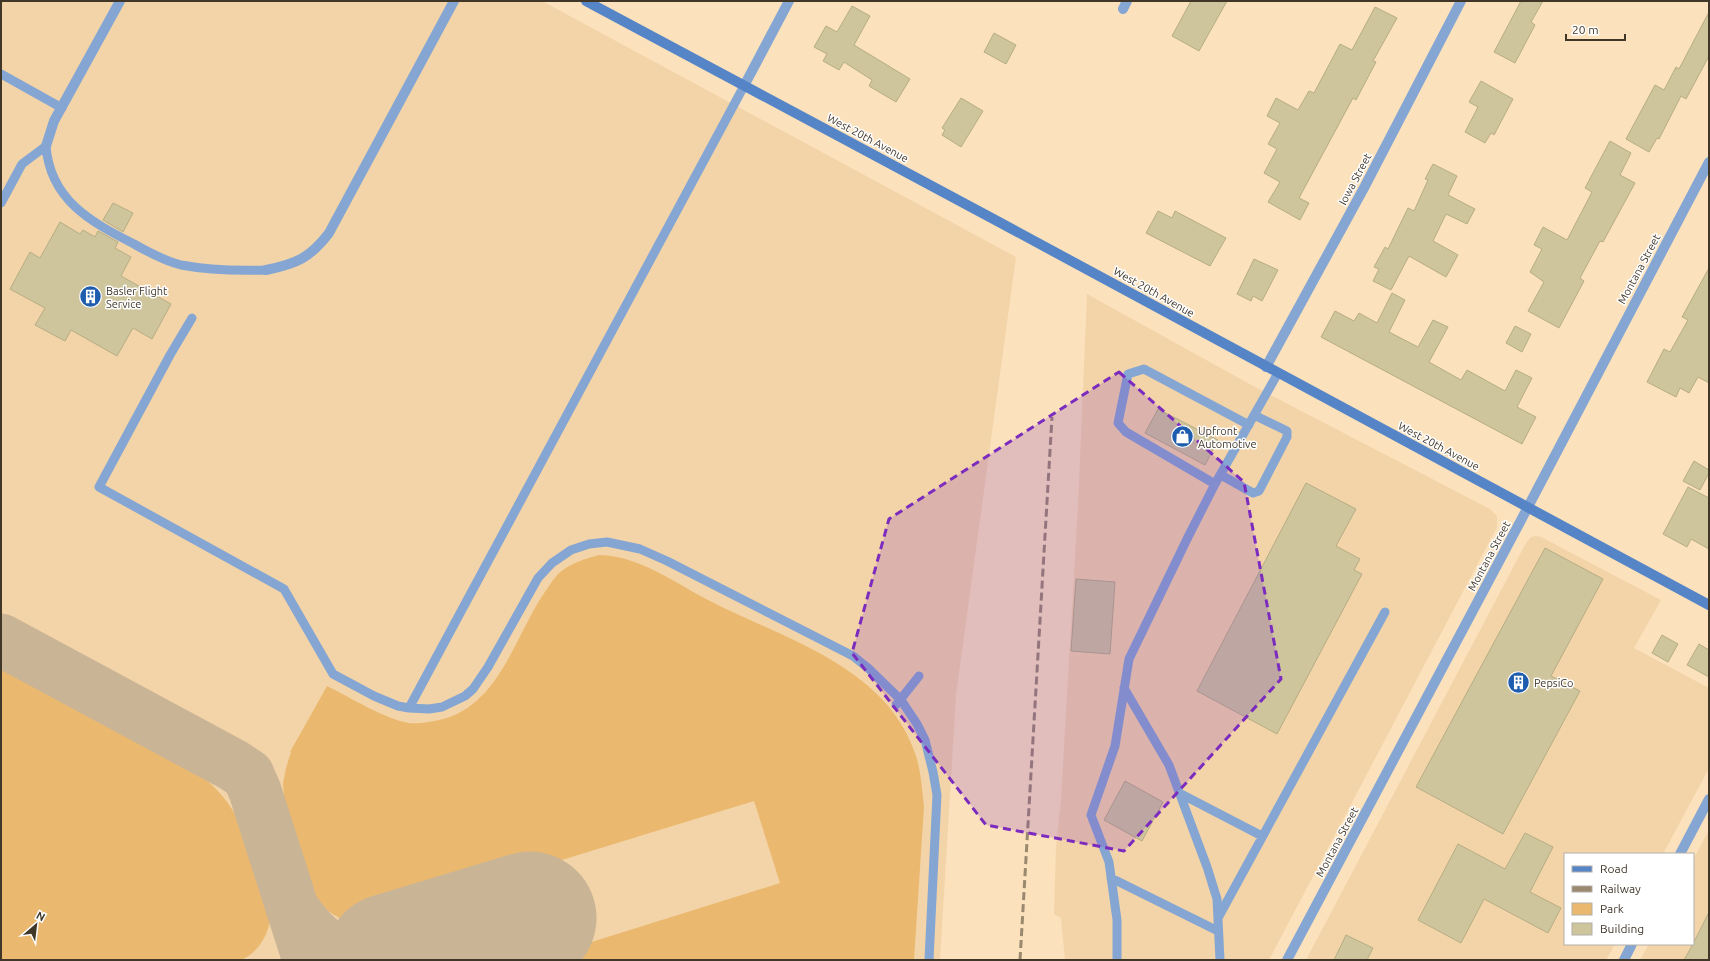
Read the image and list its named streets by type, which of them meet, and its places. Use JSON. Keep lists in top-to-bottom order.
{
  "streets": {
    "main road": ["West 20th Avenue"],
    "street": ["Iowa Street", "Montana Street"]
  },
  "crossings": [
    ["West 20th Avenue", "Iowa Street"],
    ["West 20th Avenue", "Montana Street"]
  ],
  "places": {
    "building": ["Basler Flight Service", "PepsiCo"],
    "shop": ["Upfront Automotive"]
  },
  "legend": [
    "Road",
    "Railway",
    "Park",
    "Building"
  ],
  "scale_bar": "20 m",
  "north": "top right"
}
